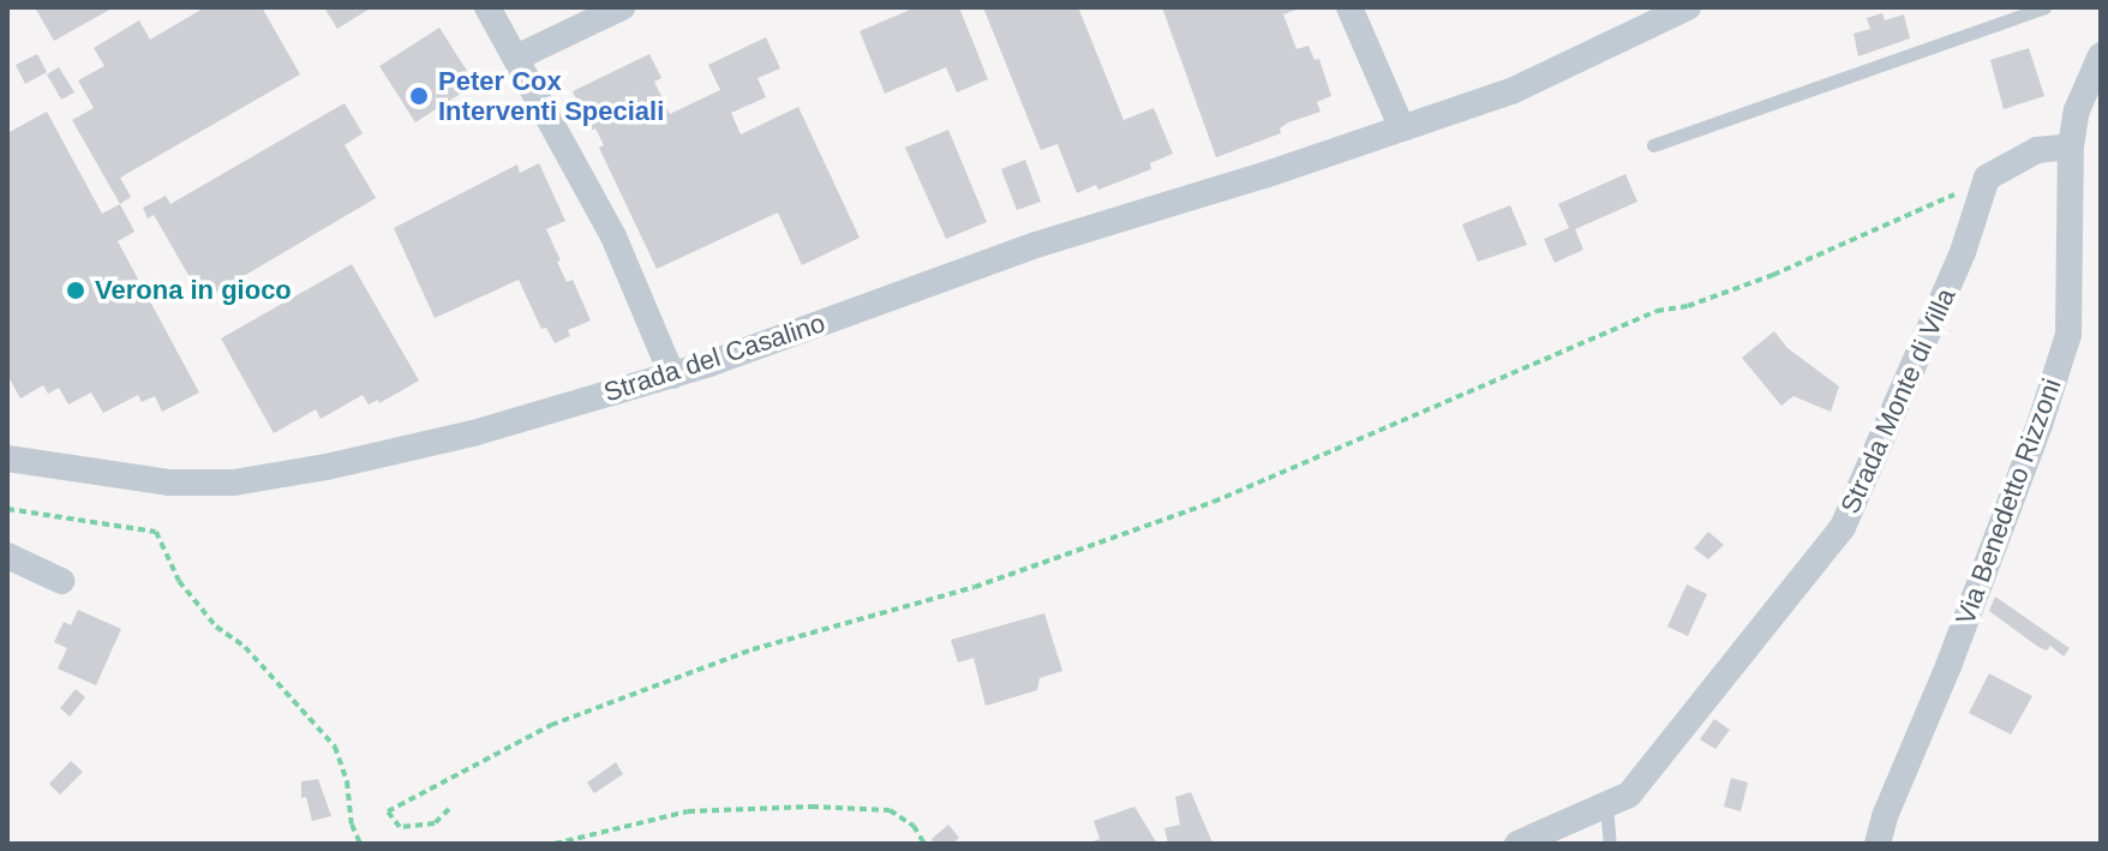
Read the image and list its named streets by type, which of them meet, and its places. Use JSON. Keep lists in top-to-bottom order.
{
  "streets": {
    "street": ["Strada del Casalino", "Strada Monte di Villa", "Via Benedetto Rizzoni"]
  },
  "places": ["Peter Cox Interventi Speciali", "Verona in gioco"]
}
